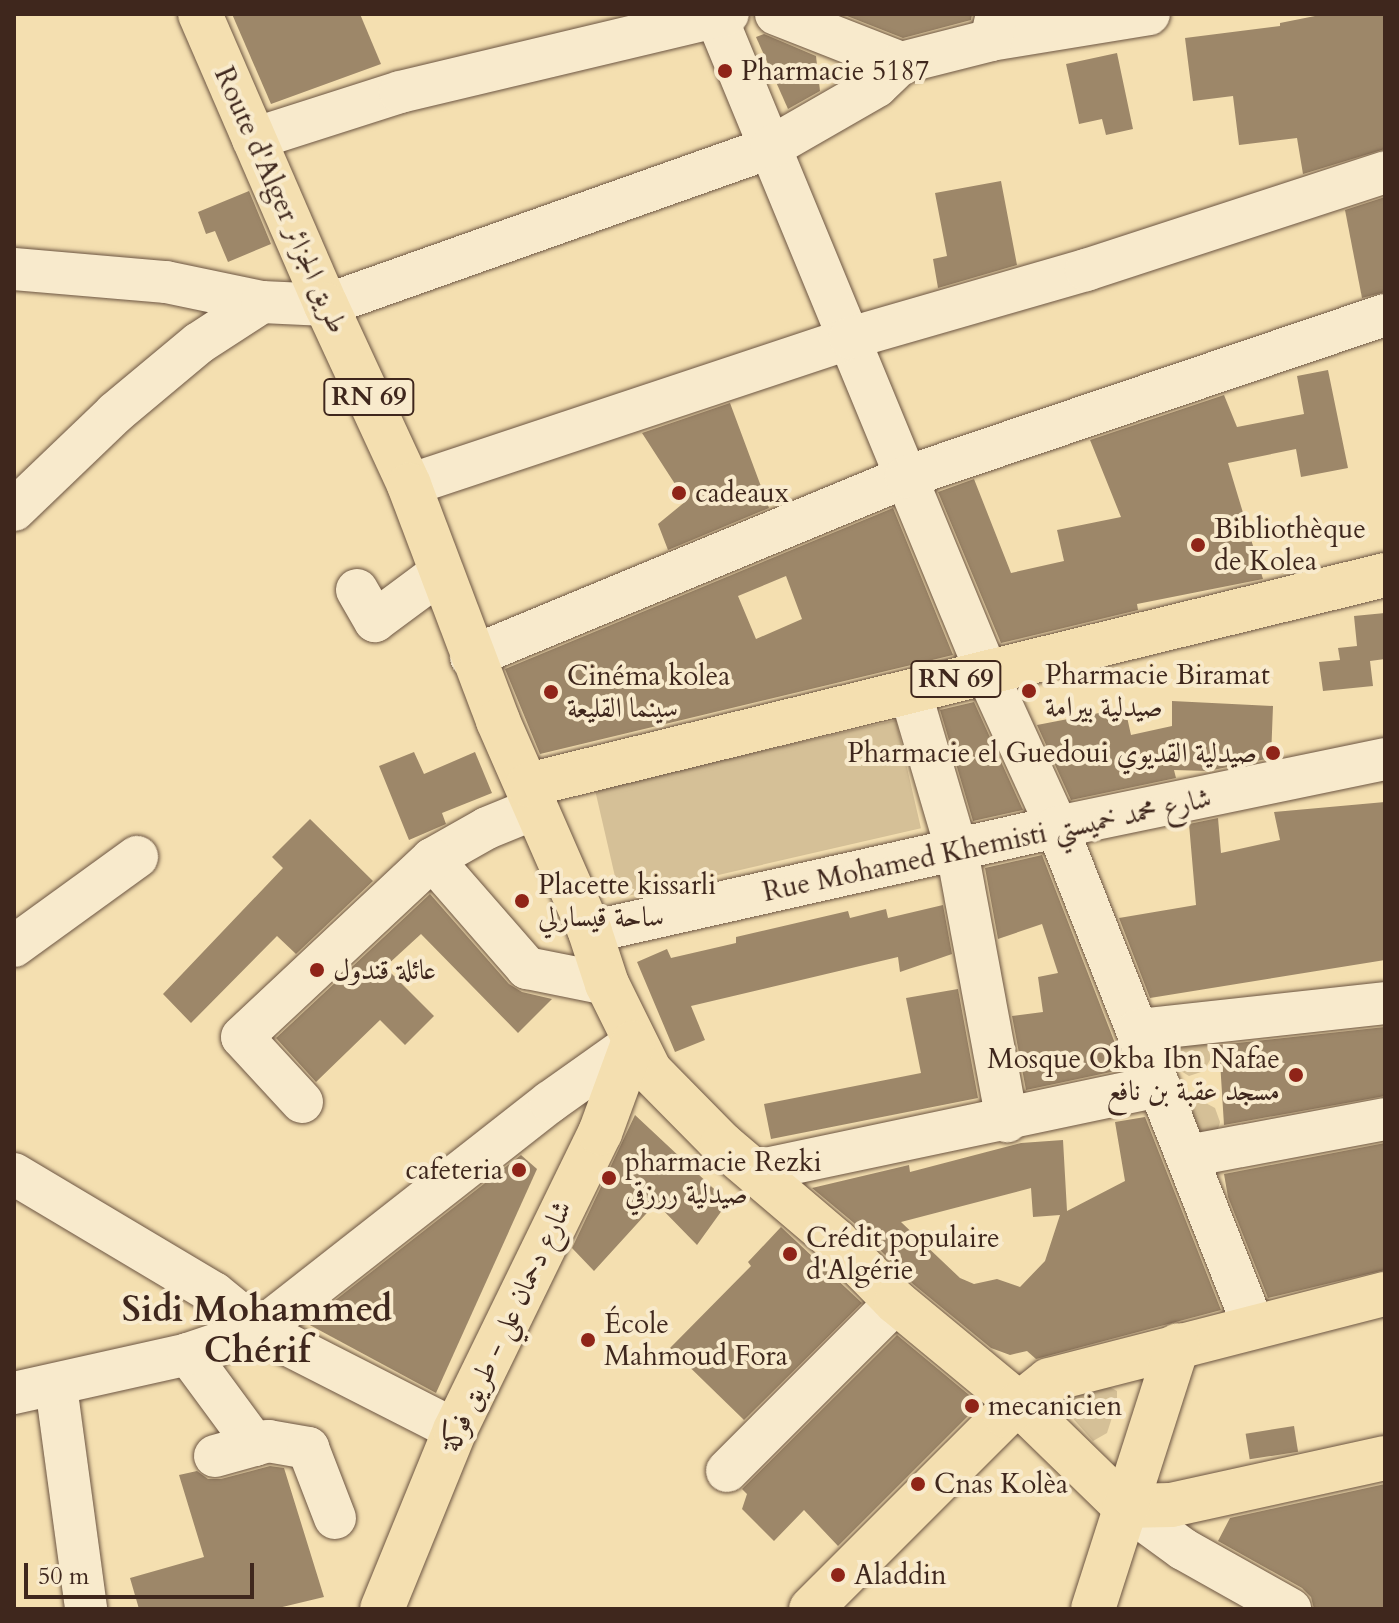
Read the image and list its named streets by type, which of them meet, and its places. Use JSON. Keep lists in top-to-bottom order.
{
  "streets": {
    "main road": ["Route d'Alger طريق الجزائر", "RN 69", "شارع دحمان علي - طريق فوكة"],
    "street": ["Rue Mohamed Khemisti شارع محمد خميستي"]
  },
  "crossings": [
    ["Route d'Alger طريق الجزائر", "RN 69"],
    ["Route d'Alger طريق الجزائر", "Rue Mohamed Khemisti شارع محمد خميستي"],
    ["Route d'Alger طريق الجزائر", "شارع دحمان علي - طريق فوكة"]
  ],
  "districts": ["Sidi Mohammed Chérif"],
  "places": [
    "Pharmacie 5187",
    "cadeaux",
    "Bibliothèque de Kolea",
    "Pharmacie Biramat صيدلية بيرامة",
    "Cinéma kolea سينما القليعة",
    "Pharmacie el Guedoui صيدلية القديوي",
    "Placette kissarli ساحة قيسارلي",
    "عائلة قندول",
    "Mosque Okba Ibn Nafae مسجد عقبة بن نافع",
    "cafeteria",
    "pharmacie Rezki صيدلية ررزقي",
    "Crédit populaire d'Algérie",
    "École Mahmoud Fora",
    "mecanicien",
    "Cnas Kolèa",
    "Aladdin"
  ],
  "scale_bar": "50 m"
}
